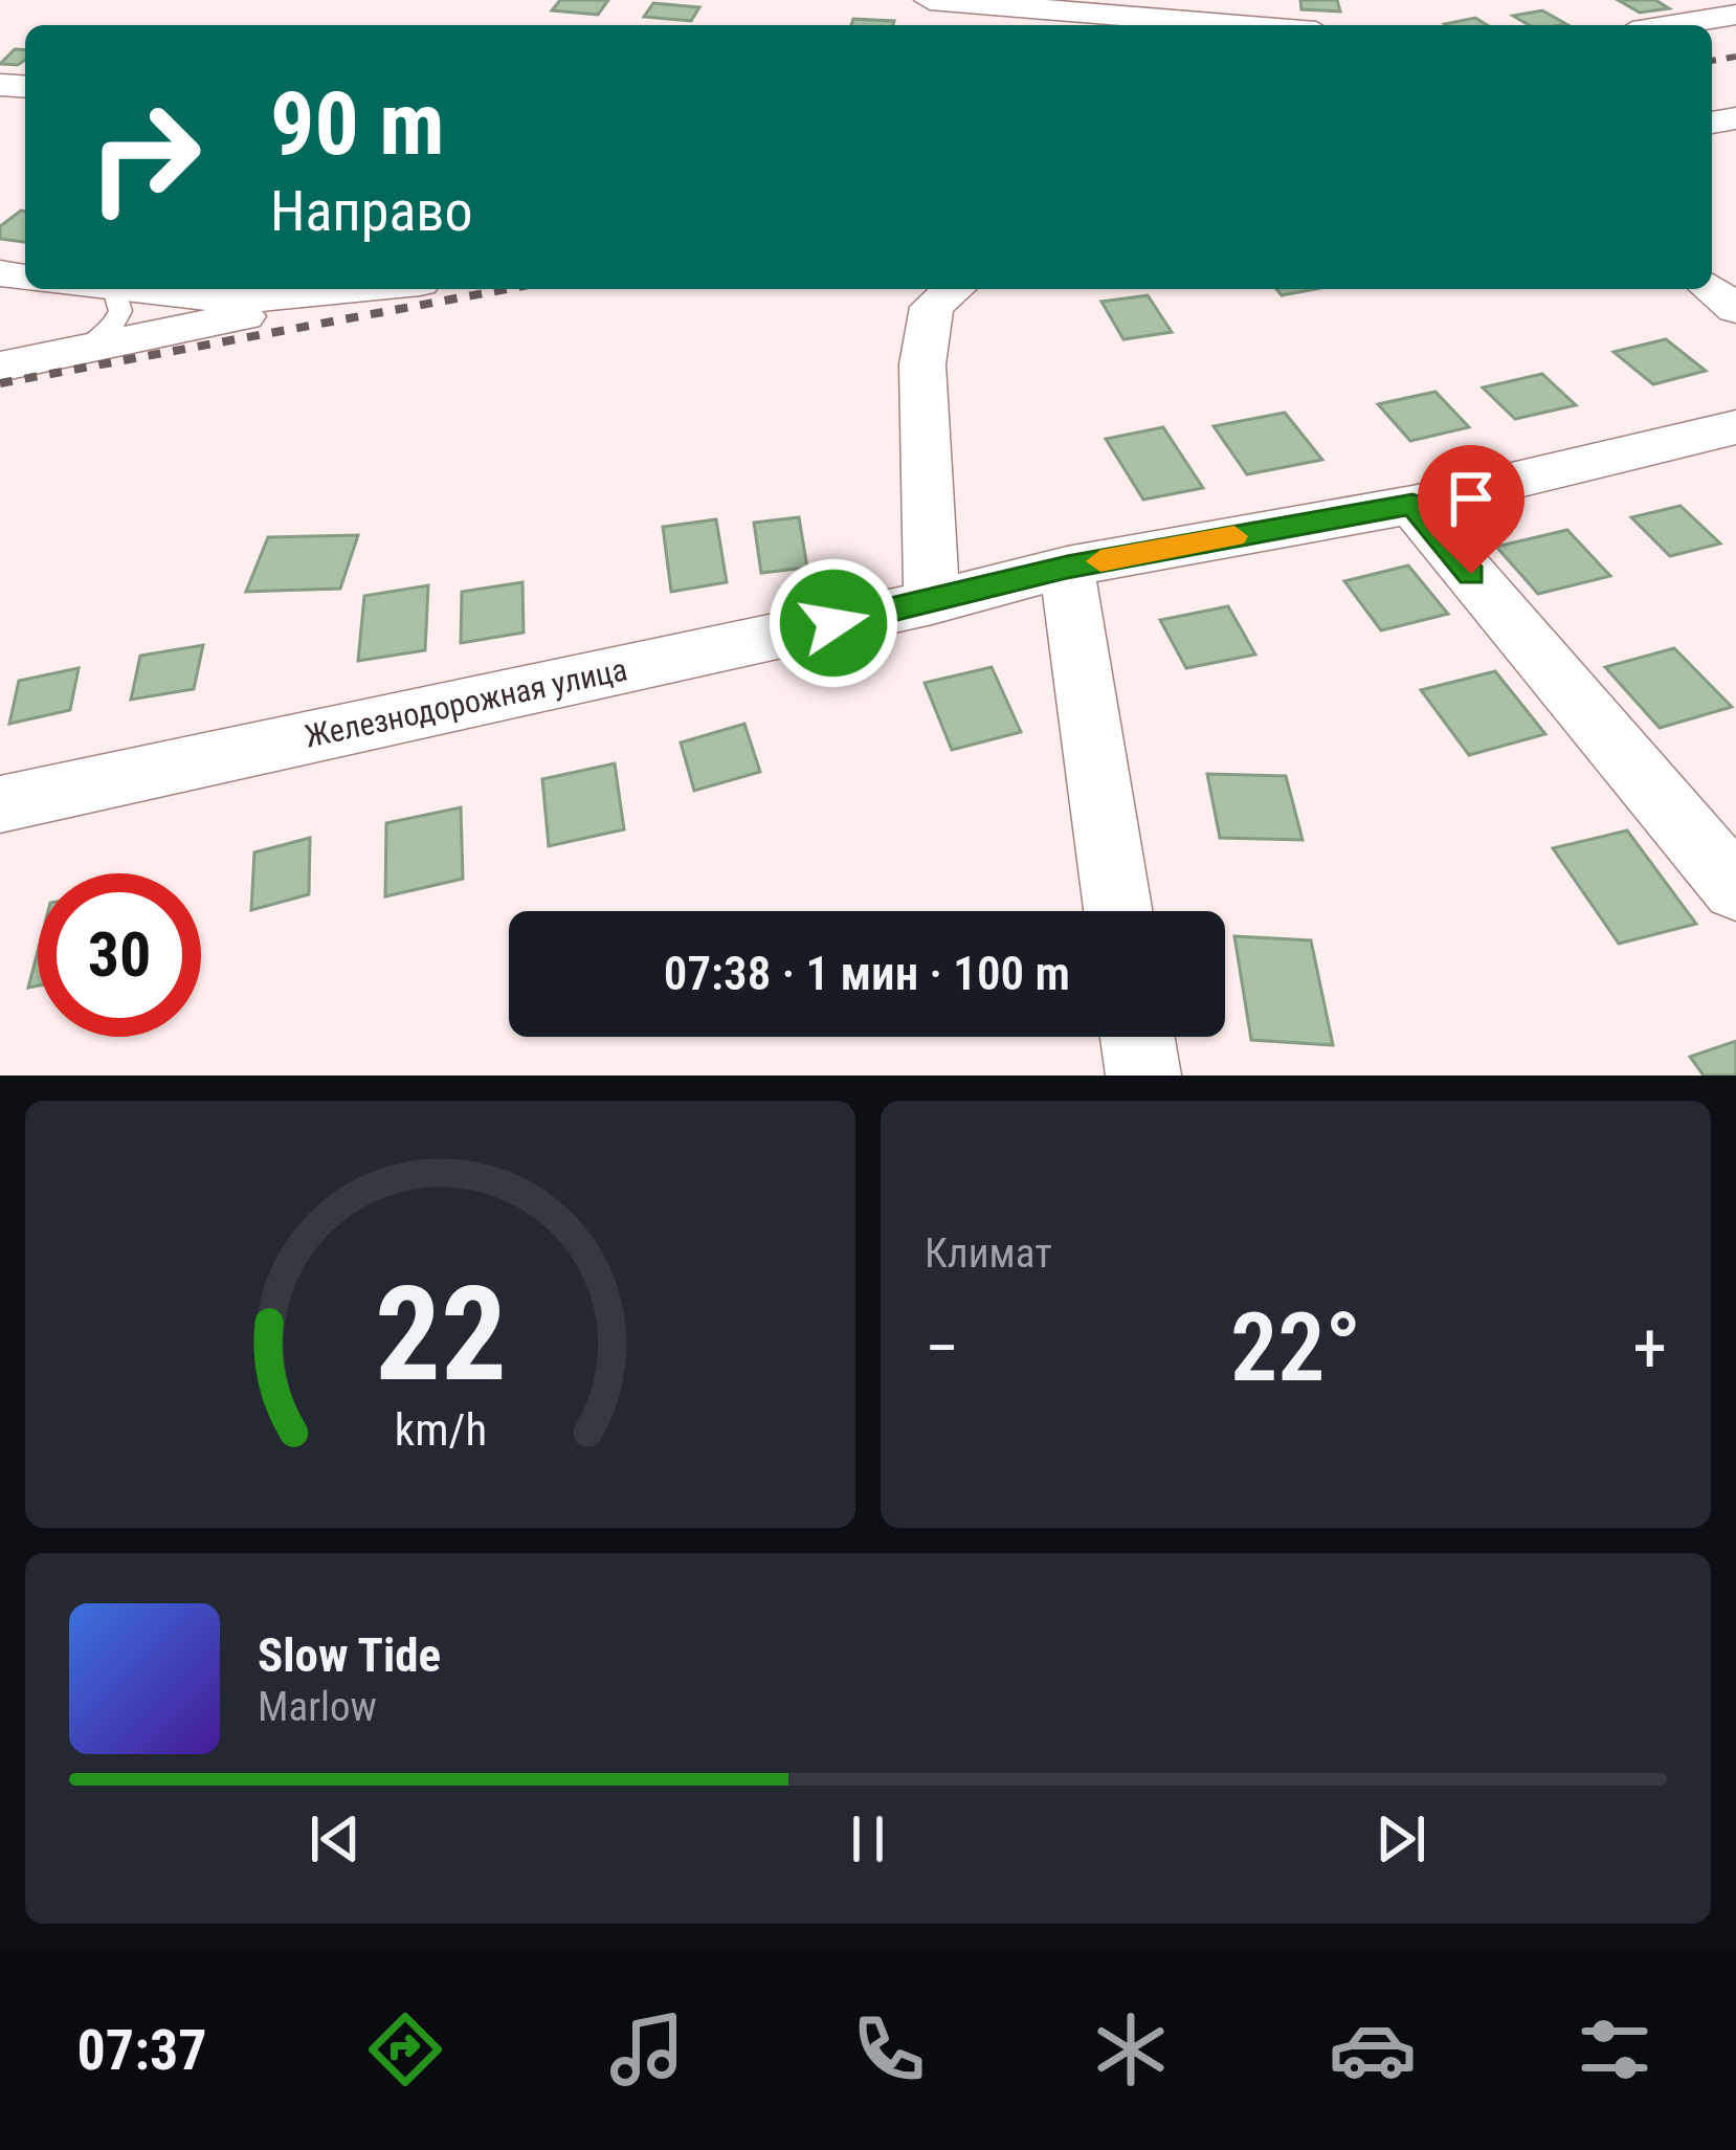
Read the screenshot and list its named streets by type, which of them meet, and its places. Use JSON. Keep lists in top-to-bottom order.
{
  "streets": {
    "street": ["Железнодорожная улица"]
  },
  "page": {
    "turn": ["90 m", "Направо"],
    "limit": "30",
    "trip": "07:38 · 1 мин · 100 m",
    "tile": "Климат",
    "heat": ["−", "22°", "+"],
    "song": ["Slow Tide", "Marlow"],
    "tabs": "07:37",
    "gauge": ["22", "km/h"]
  }
}
